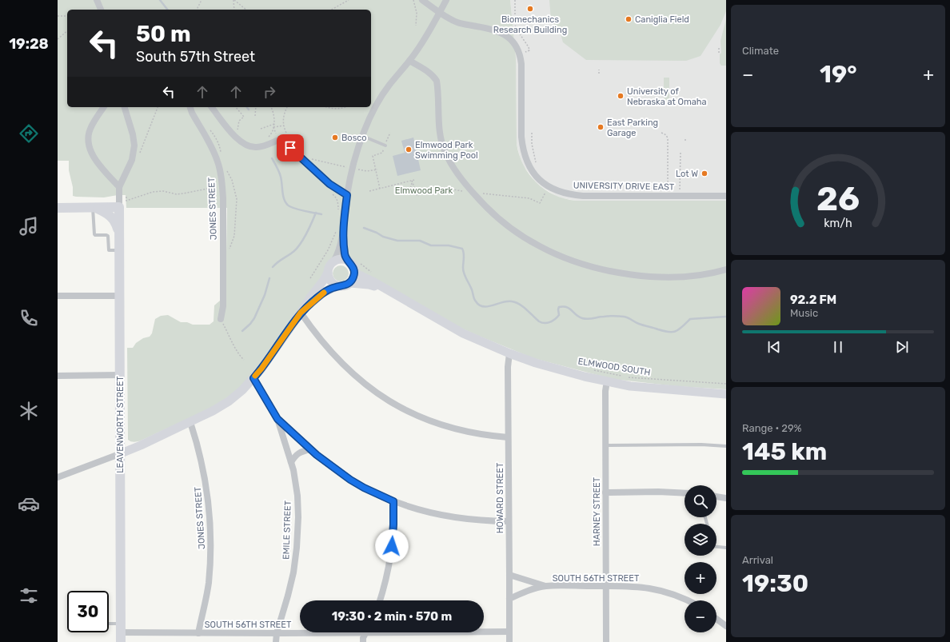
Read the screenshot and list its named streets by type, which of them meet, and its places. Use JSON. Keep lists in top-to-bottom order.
{
  "streets": {
    "main road": ["LEAVENWORTH STREET"],
    "street": [
      "UNIVERSITY DRIVE EAST",
      "JONES STREET",
      "HOWARD STREET",
      "HARNEY STREET",
      "EMILE STREET",
      "SOUTH 56TH STREET"
    ],
    "path": ["ELMWOOD SOUTH"]
  },
  "crossings": [
    ["JONES STREET", "SOUTH 56TH STREET"],
    ["LEAVENWORTH STREET", "SOUTH 56TH STREET"],
    ["HOWARD STREET", "SOUTH 56TH STREET"],
    ["HARNEY STREET", "SOUTH 56TH STREET"],
    ["EMILE STREET", "SOUTH 56TH STREET"]
  ],
  "parks": ["Elmwood Park"],
  "places": [
    "Biomechanics Research Building",
    "Caniglia Field",
    "University of Nebraska at Omaha",
    "East Parking Garage",
    "Bosco",
    "Elmwood Park Swimming Pool",
    "Lot W"
  ],
  "page": {
    "tabs": "19:28",
    "tile": [
      "Climate",
      ["Range · 29%", "145 km"],
      ["Arrival", "19:30"]
    ],
    "turn": ["50 m", "South 57th Street"],
    "heat": ["−", "19°", "+"],
    "song": ["92.2 FM", "Music"],
    "map_buttons": ["+", "−"],
    "limit": "30",
    "trip": "19:30 · 2 min · 570 m",
    "gauge": ["26", "km/h"]
  }
}
